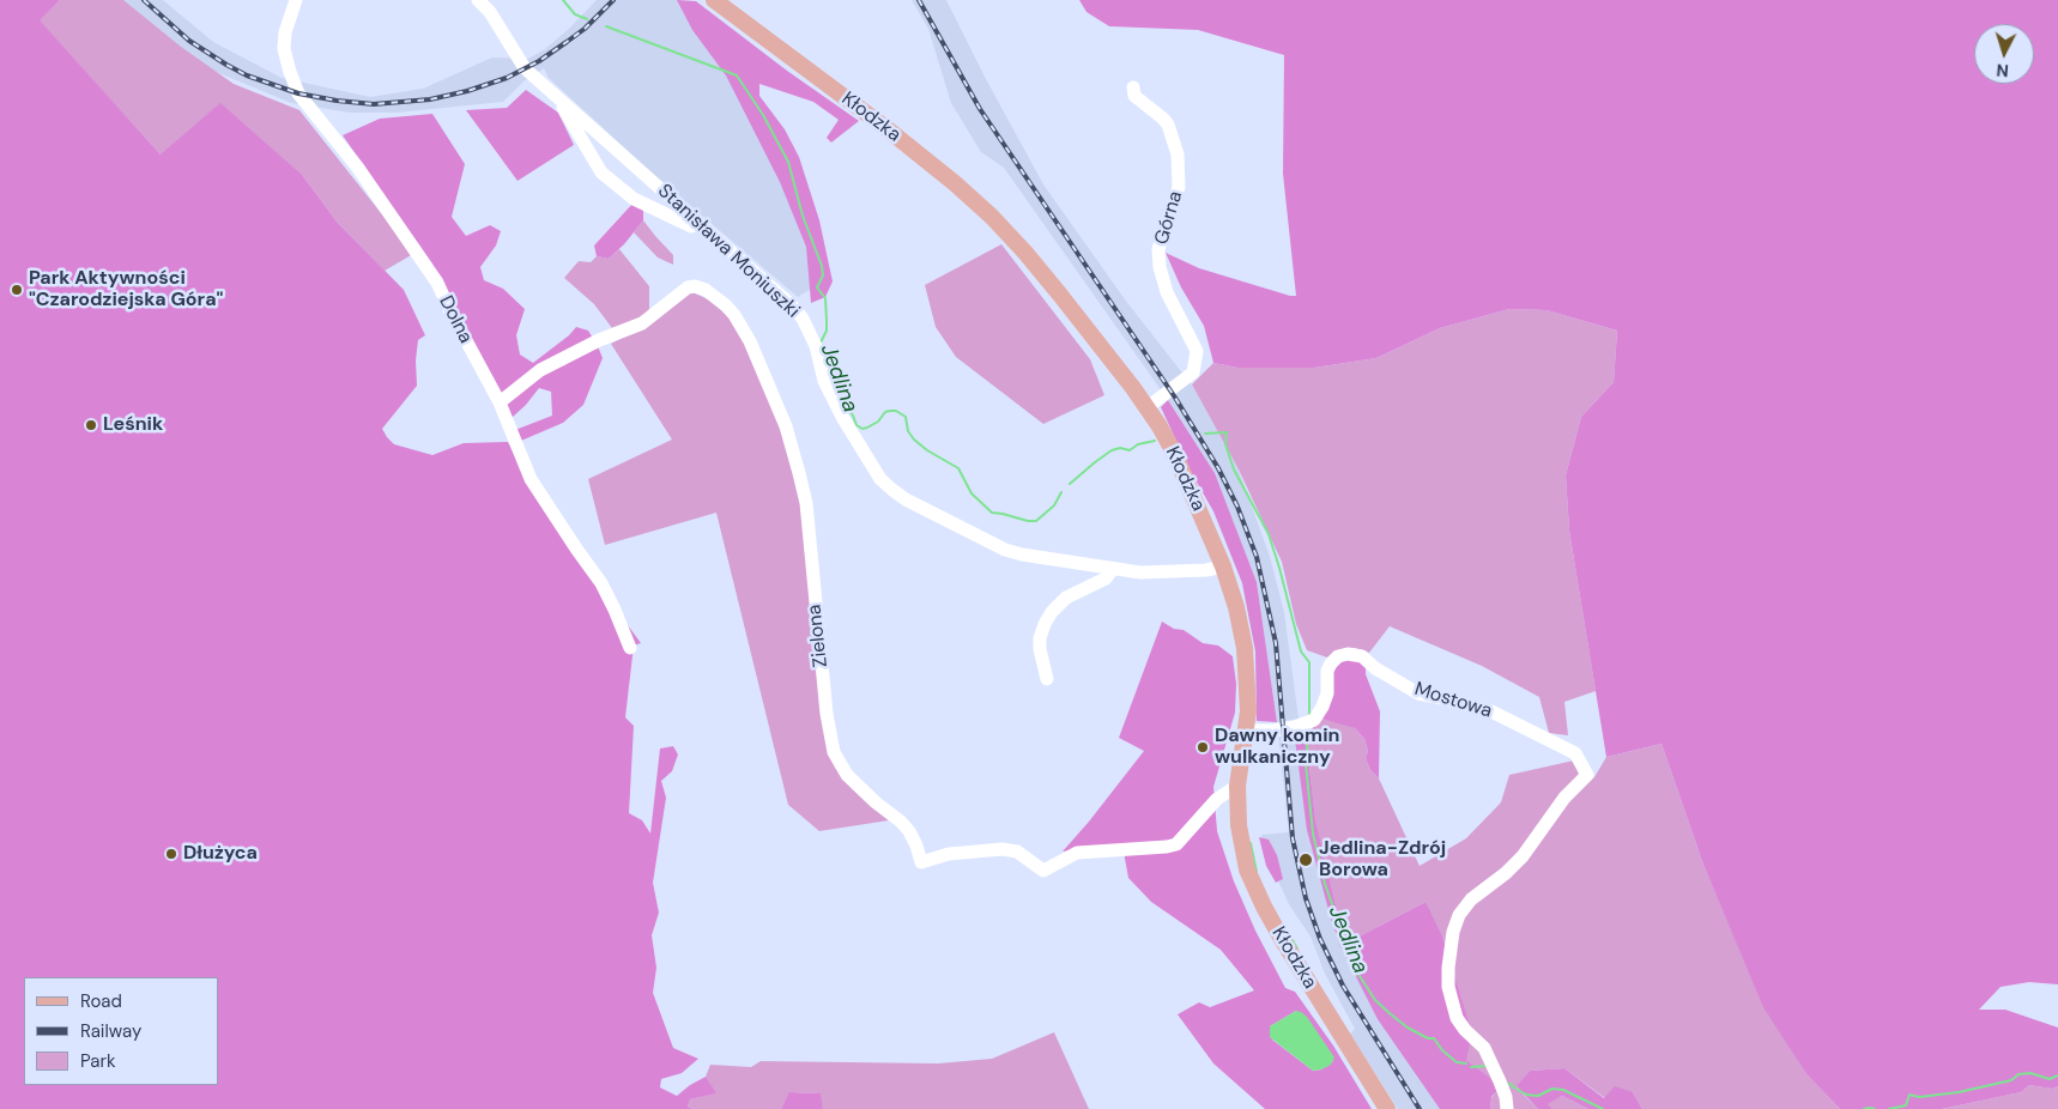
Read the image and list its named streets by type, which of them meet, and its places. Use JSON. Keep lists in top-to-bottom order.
{
  "streets": {
    "main road": ["Kłodzka"],
    "street": [
      "Górna",
      "Stanisława Moniuszki",
      "Dolna",
      "Zielona",
      "Mostowa"
    ]
  },
  "crossings": [
    ["Kłodzka", "Górna"],
    ["Kłodzka", "Stanisława Moniuszki"],
    ["Kłodzka", "Zielona"],
    ["Kłodzka", "Mostowa"],
    ["Dolna", "Zielona"]
  ],
  "water": ["Jedlina"],
  "places": [
    "Park Aktywności \"Czarodziejska Góra\"",
    "Leśnik",
    "Dawny komin wulkaniczny",
    "Dłużyca",
    "Jedlina-Zdrój Borowa"
  ],
  "legend": ["Road", "Railway", "Park"],
  "north": "bottom"
}
